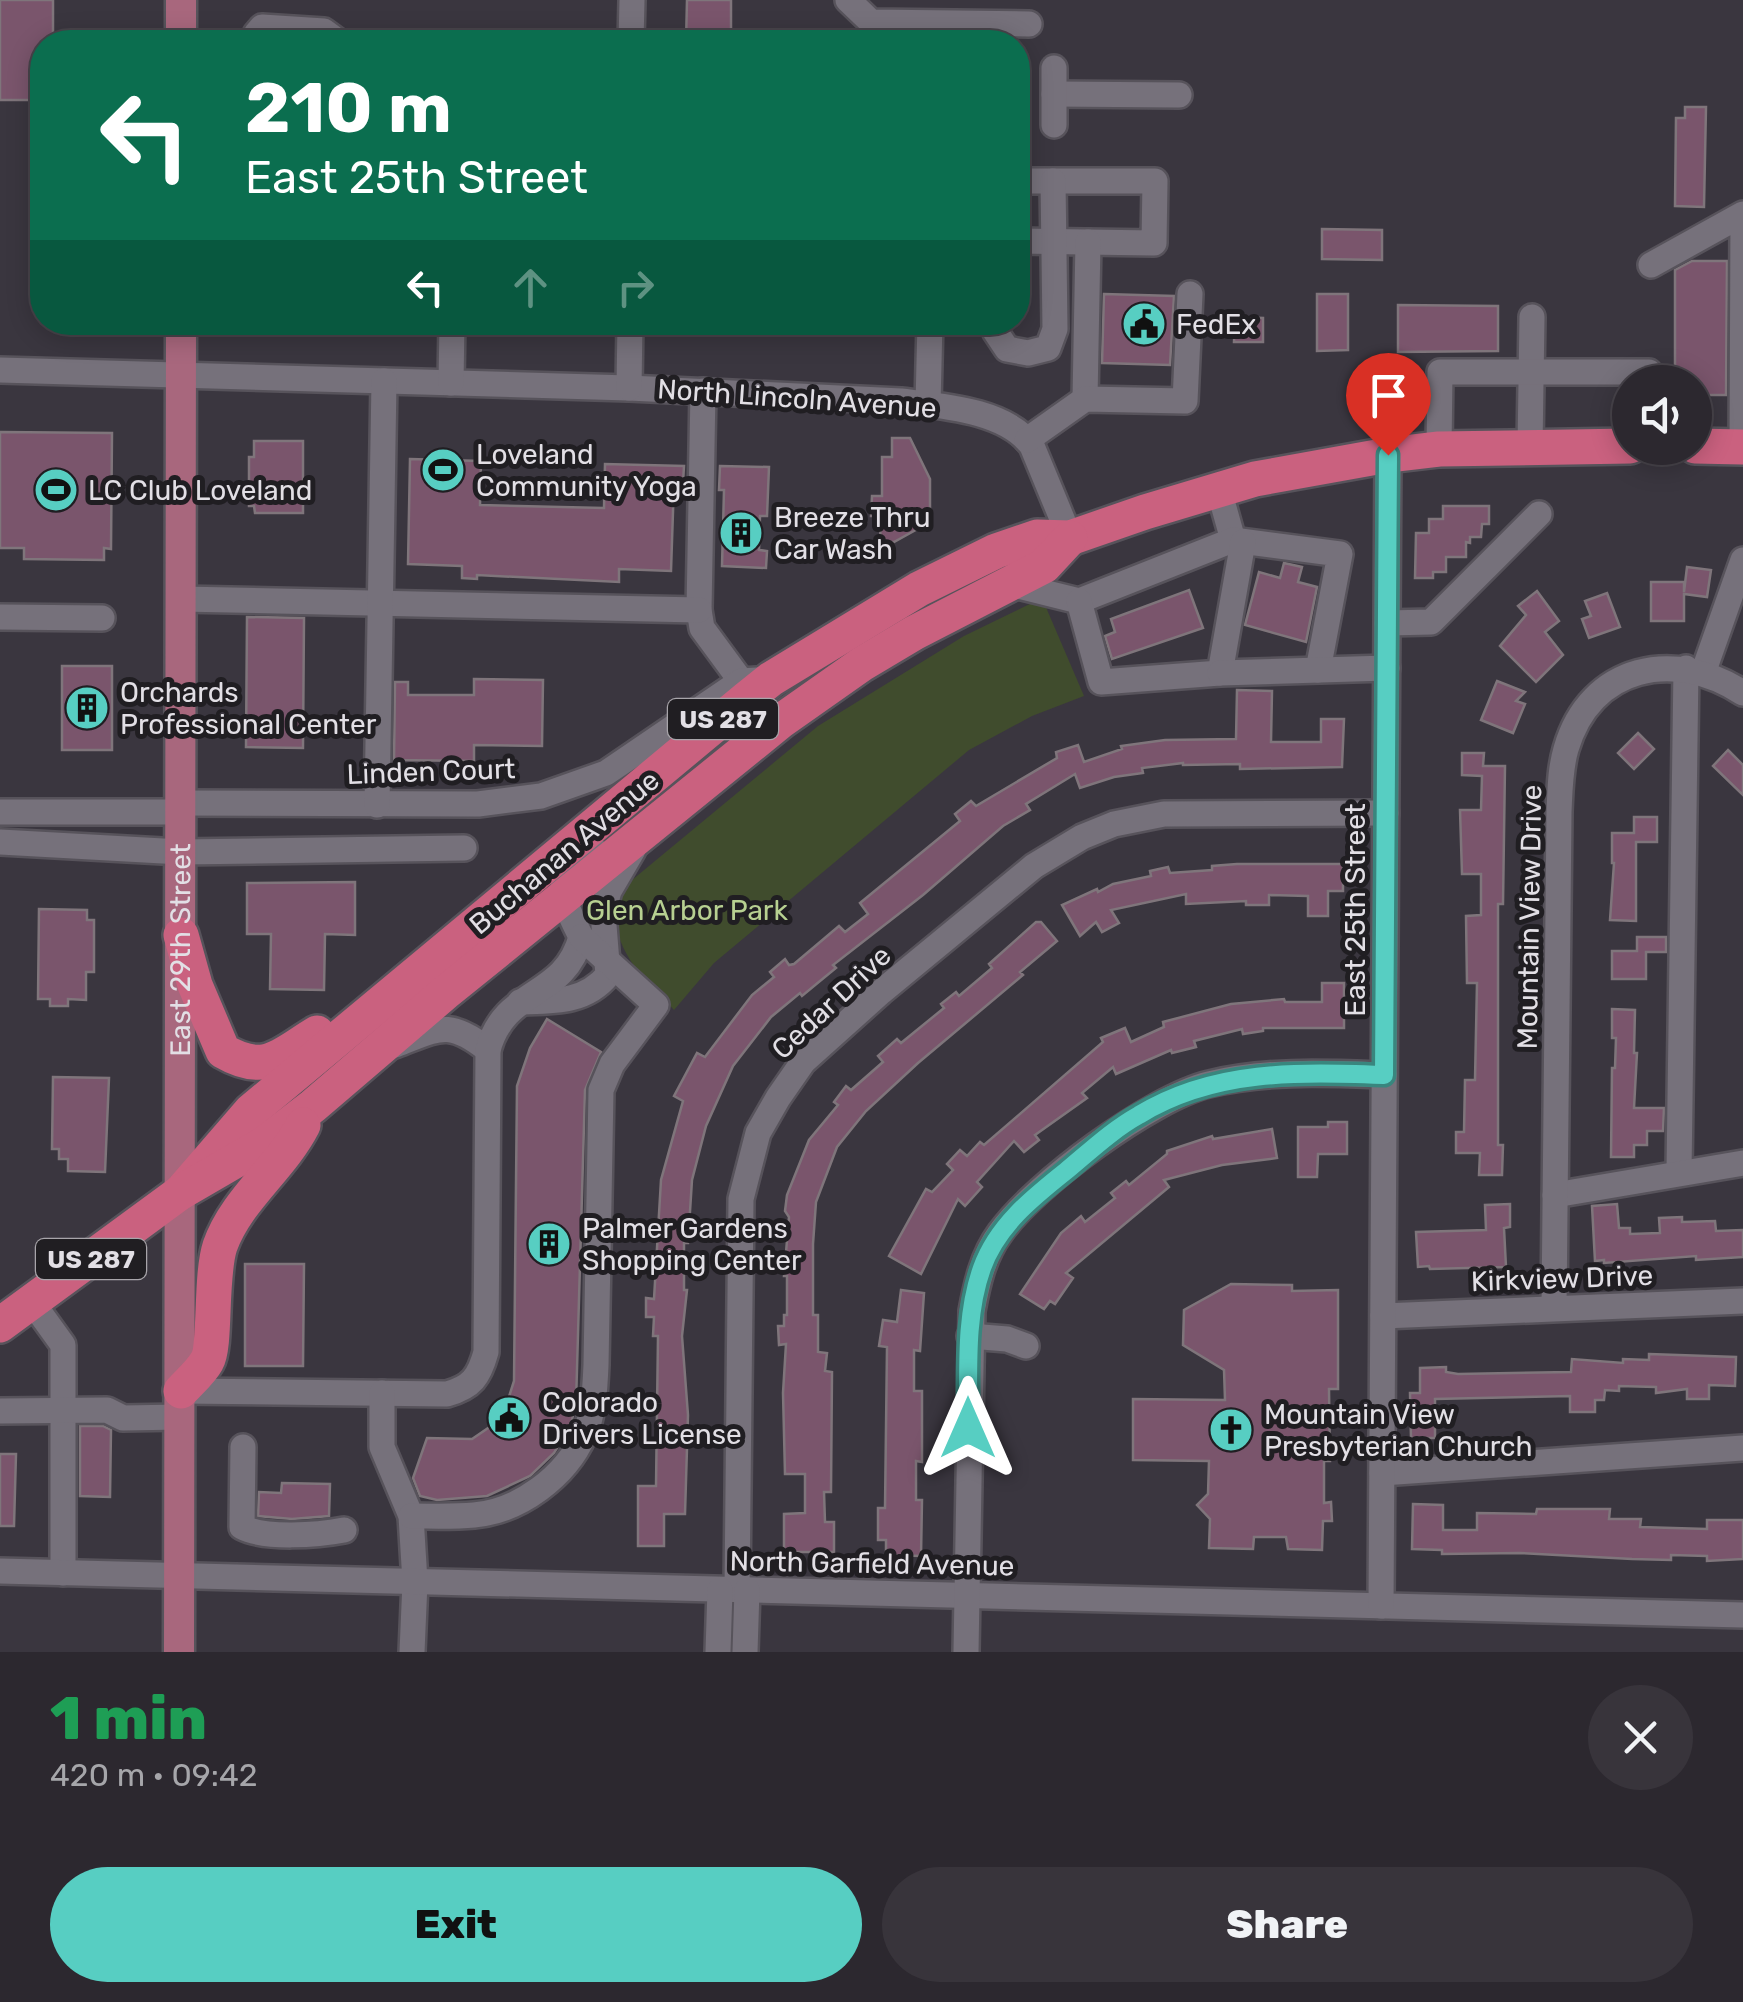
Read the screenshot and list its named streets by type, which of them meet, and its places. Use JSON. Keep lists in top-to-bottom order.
{
  "streets": {
    "highway": ["US 287", "Buchanan Avenue"],
    "main road": ["East 29th Street"],
    "street": [
      "North Lincoln Avenue",
      "Linden Court",
      "East 25th Street",
      "Mountain View Drive",
      "Cedar Drive",
      "Kirkview Drive",
      "North Garfield Avenue"
    ]
  },
  "crossings": [
    ["North Lincoln Avenue", "East 29th Street"],
    ["US 287", "Buchanan Avenue"],
    ["US 287", "East 25th Street"],
    ["Linden Court", "Buchanan Avenue"],
    ["Linden Court", "East 29th Street"],
    ["Buchanan Avenue", "East 29th Street"],
    ["East 25th Street", "Cedar Drive"],
    ["East 25th Street", "Kirkview Drive"],
    ["East 25th Street", "North Garfield Avenue"],
    ["Mountain View Drive", "Kirkview Drive"],
    ["East 29th Street", "North Garfield Avenue"],
    ["Cedar Drive", "North Garfield Avenue"]
  ],
  "parks": ["Glen Arbor Park"],
  "places": {
    "public building": ["FedEx", "Colorado Drivers License"],
    "sports": ["Loveland Community Yoga", "LC Club Loveland"],
    "building": ["Breeze Thru Car Wash", "Orchards Professional Center", "Palmer Gardens Shopping Center"],
    "church": ["Mountain View Presbyterian Church"]
  },
  "page": {
    "turn": ["210 m", "East 25th Street"],
    "heading": ["1 min", "420 m · 09:42"],
    "buttons": ["Exit", "Share"]
  }
}
